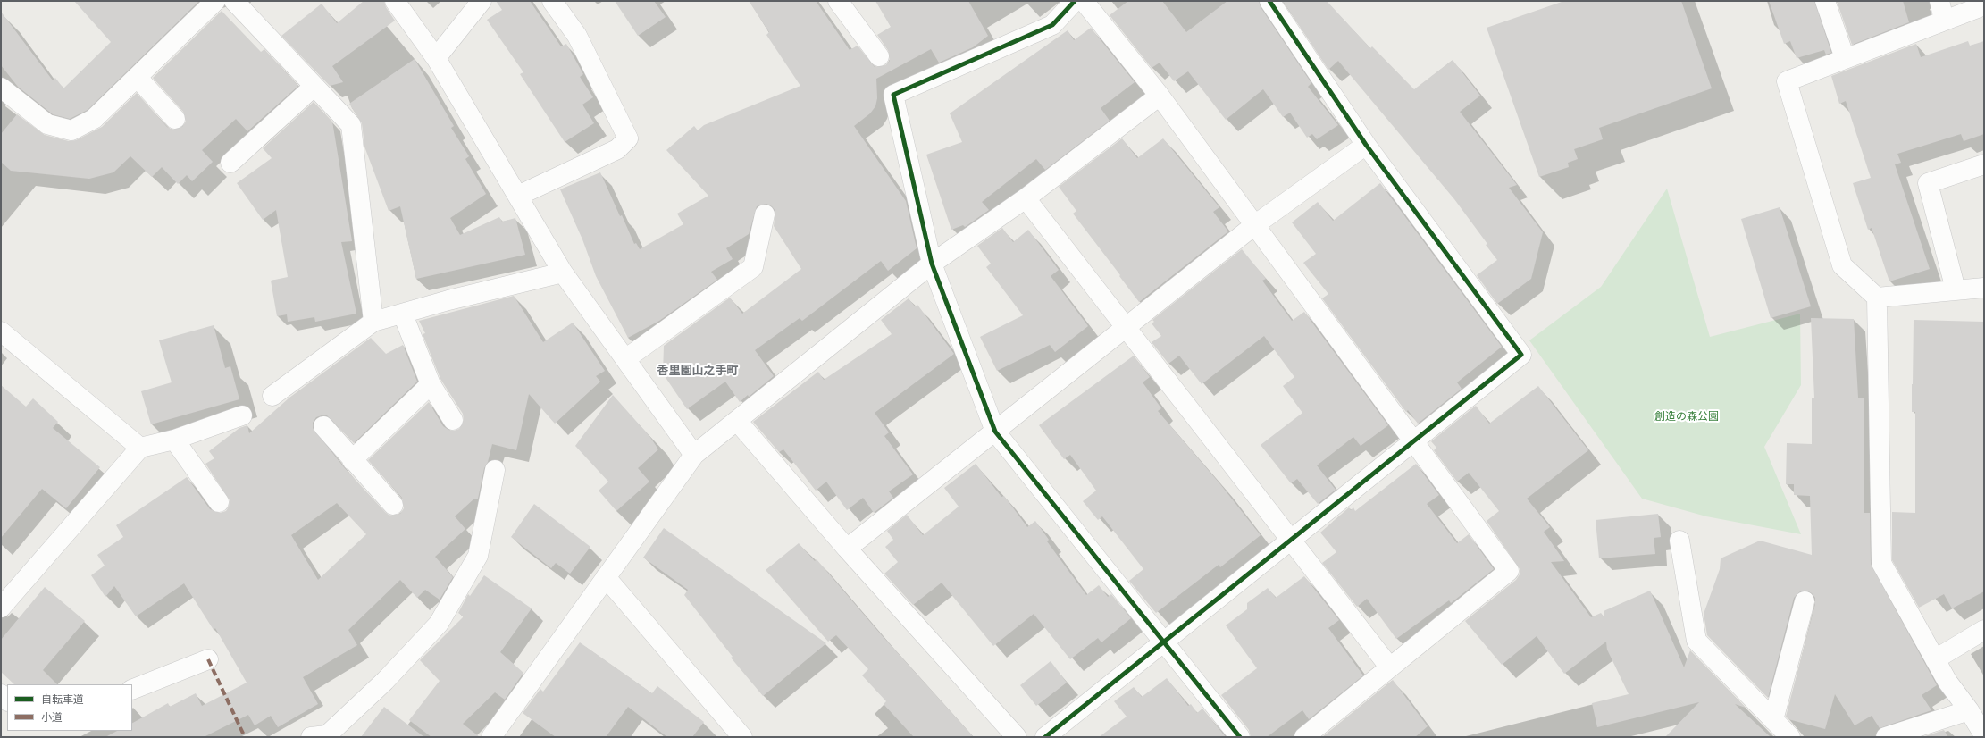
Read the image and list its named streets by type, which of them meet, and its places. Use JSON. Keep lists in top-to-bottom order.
{
  "districts": ["香里園山之手町"],
  "parks": ["創造の森公園"],
  "legend": ["自転車道", "小道"]
}
